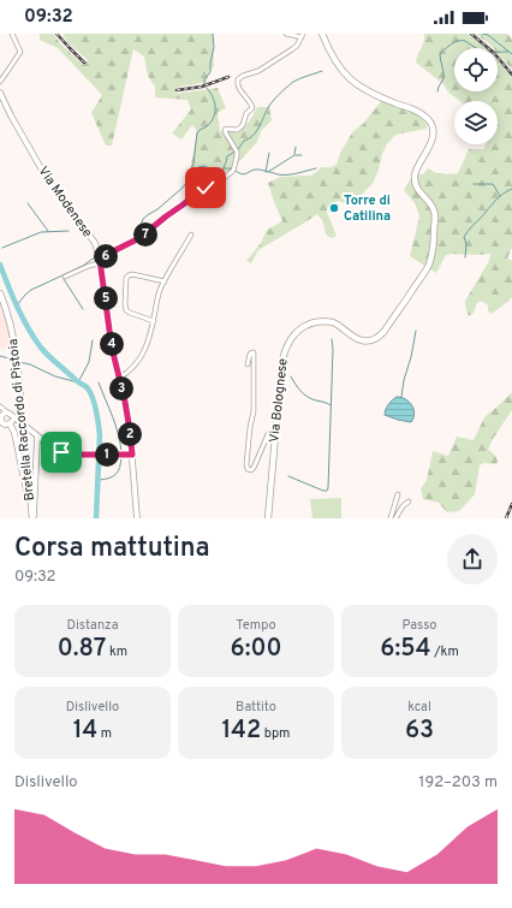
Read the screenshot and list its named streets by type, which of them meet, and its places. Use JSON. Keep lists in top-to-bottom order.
{
  "streets": {
    "main road": ["Via Bolognese", "Bretella Raccordo di Pistoia"],
    "street": ["Via Modenese"]
  },
  "places": ["Torre di Catilina"],
  "page": {
    "status": "09:32",
    "pins": [
      "7",
      "6",
      "5",
      "4",
      "3",
      "2",
      "1"
    ],
    "heading": ["Corsa mattutina", "09:32"],
    "stats": [
      ["Distanza", "0.87 km"],
      ["Tempo", "6:00"],
      ["Passo", "6:54 /km"],
      ["Dislivello", "14 m"],
      ["Battito", "142 bpm"],
      ["kcal", "63"]
    ],
    "chart": ["Dislivello", "192–203 m"]
  }
}
